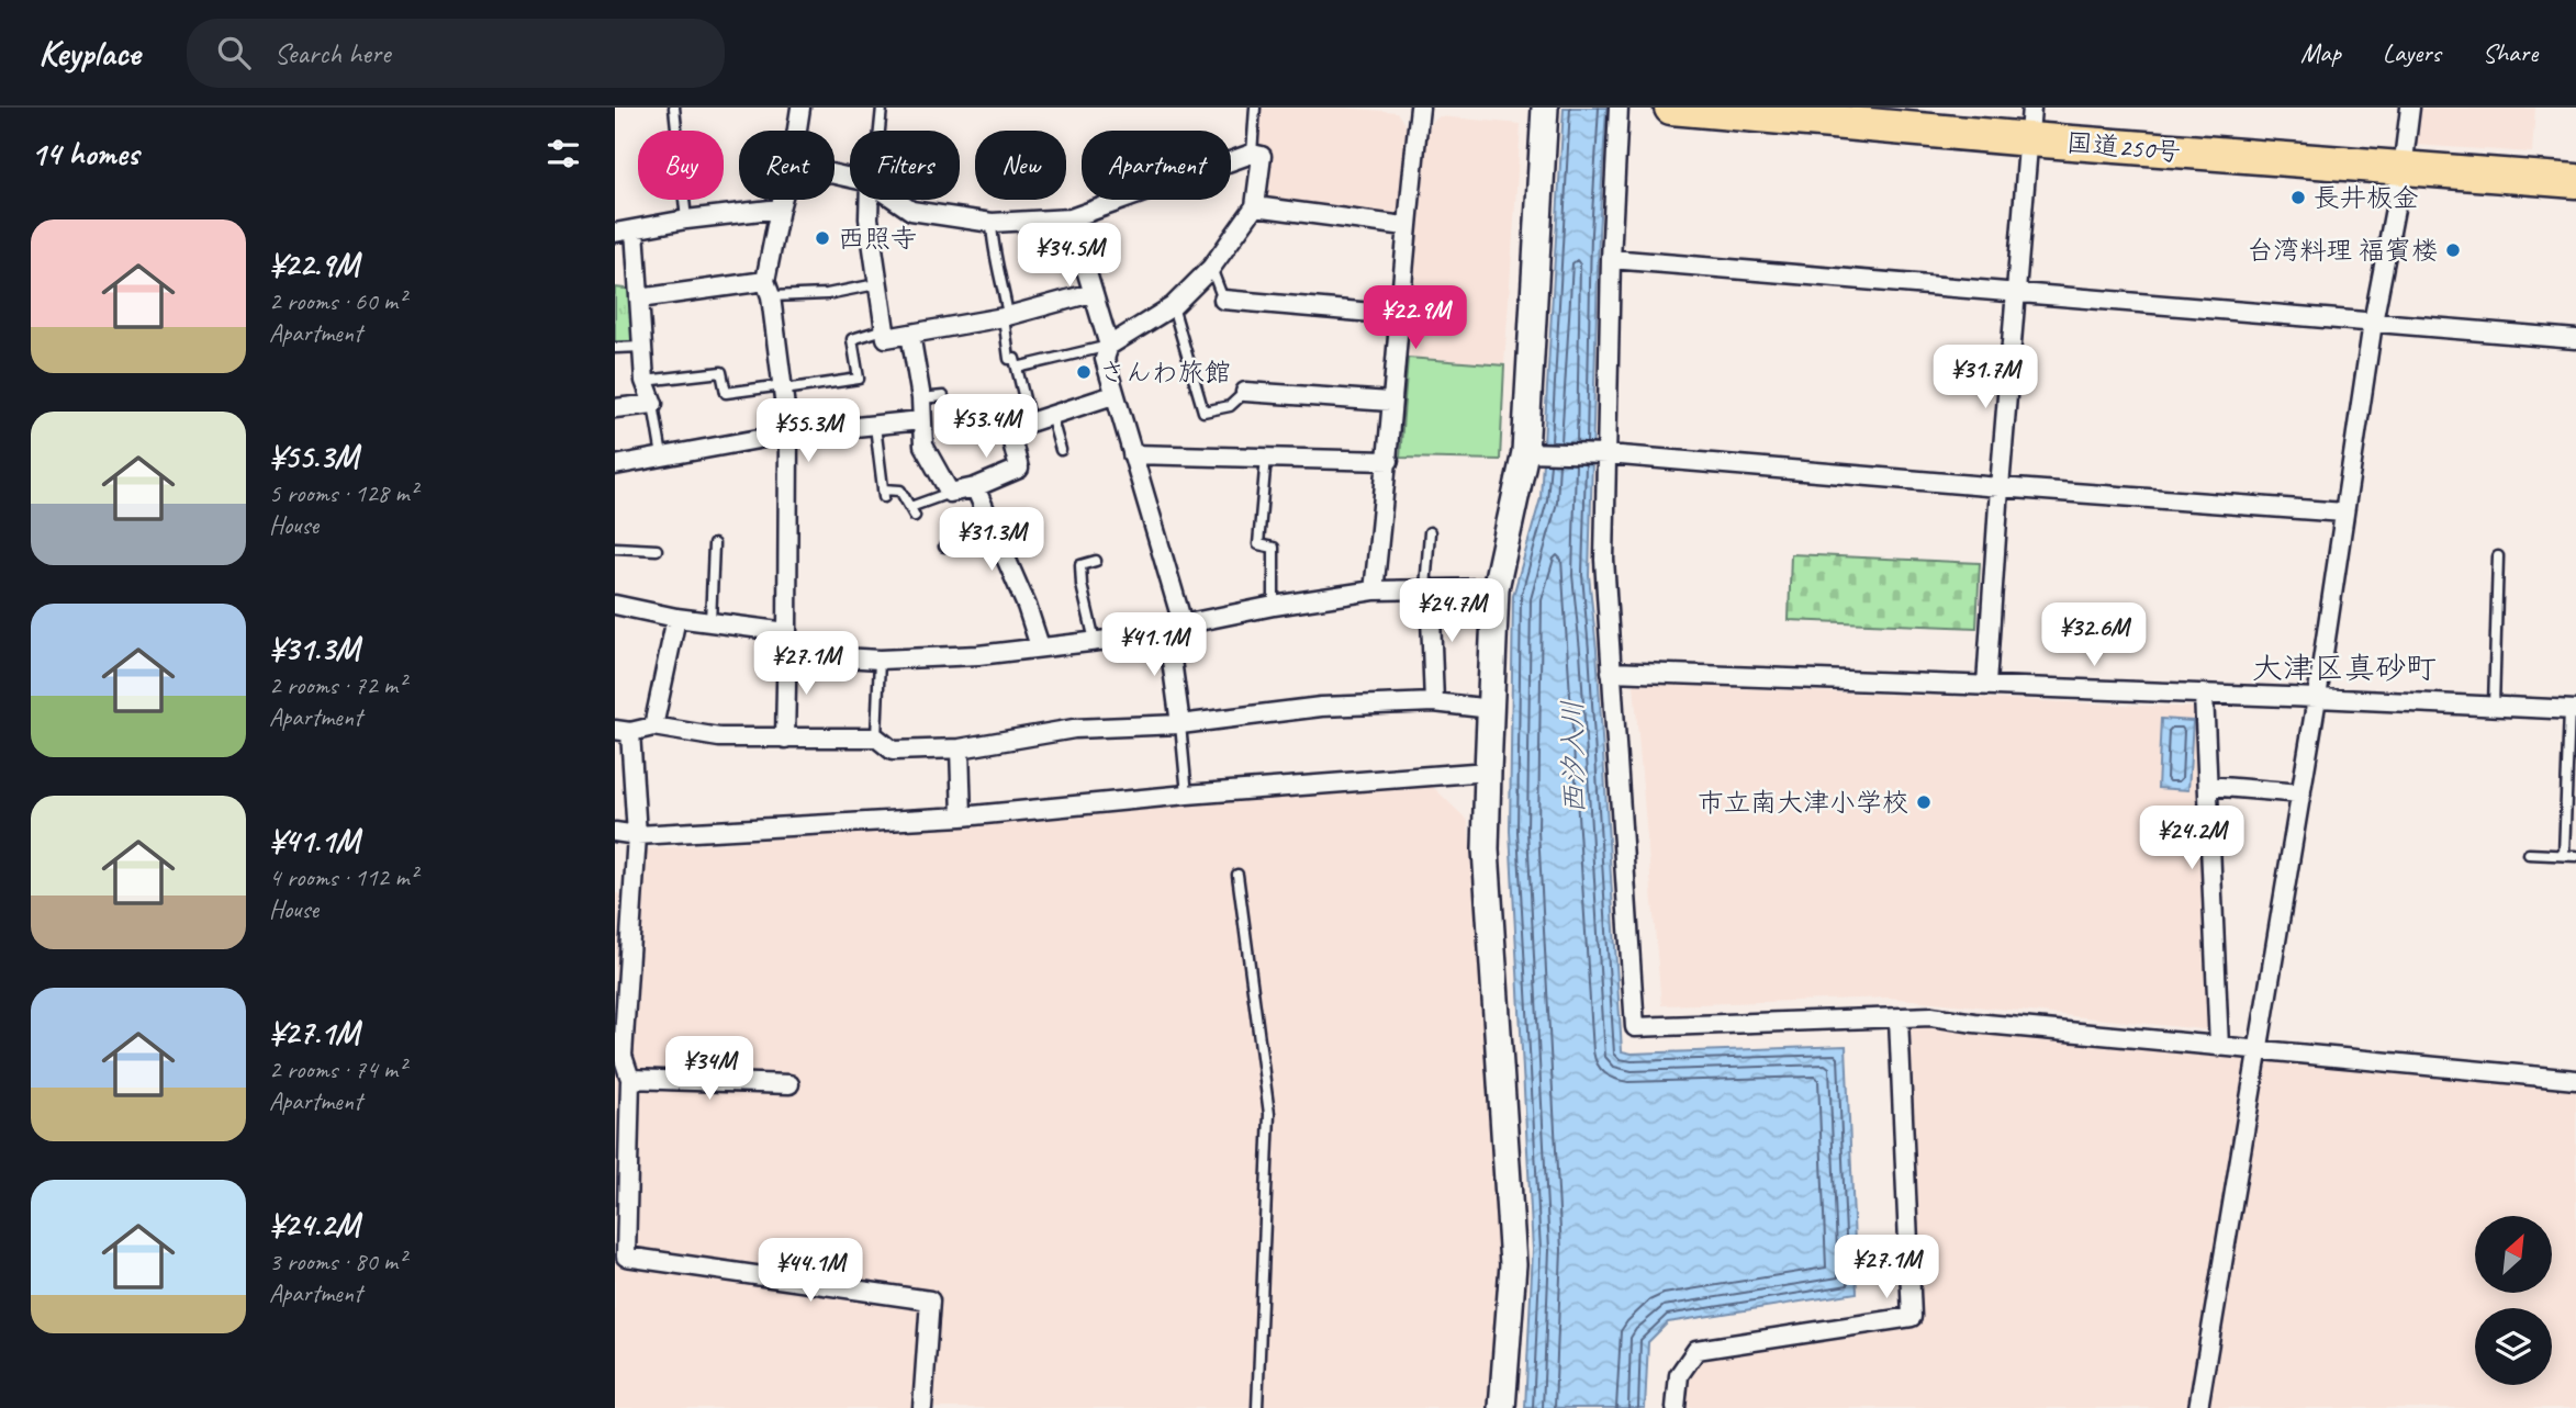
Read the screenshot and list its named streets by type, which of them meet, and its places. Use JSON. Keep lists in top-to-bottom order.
{
  "streets": {
    "highway": ["国道250号"]
  },
  "districts": ["大津区真砂町"],
  "water": ["西汐入川"],
  "places": [
    "長井板金",
    "西照寺",
    "台湾料理 福賓楼",
    "さんわ旅館",
    "市立南大津小学校"
  ],
  "north": "top right",
  "page": {
    "header": "Keyplace",
    "search": "Search here",
    "nav": ["Map", "Layers", "Share"],
    "heading": "14 homes",
    "chip": [
      "Buy",
      "Rent",
      "Filters",
      "New",
      "Apartment"
    ],
    "list": [
      {
        "name": "¥22.9M",
        "note": "2 rooms · 60 m² · Apartment"
      },
      {
        "name": "¥55.3M",
        "note": "5 rooms · 128 m² · House"
      },
      {
        "name": "¥31.3M",
        "note": "2 rooms · 72 m² · Apartment"
      },
      {
        "name": "¥41.1M",
        "note": "4 rooms · 112 m² · House"
      },
      {
        "name": "¥27.1M",
        "note": "2 rooms · 74 m² · Apartment"
      },
      {
        "name": "¥24.2M",
        "note": "3 rooms · 80 m² · Apartment"
      }
    ],
    "price": [
      "¥34.5M",
      "¥22.9M",
      "¥31.7M",
      "¥53.4M",
      "¥55.3M",
      "¥31.3M",
      "¥24.7M",
      "¥32.6M",
      "¥41.1M",
      "¥27.1M",
      "¥24.2M",
      "¥34M",
      "¥27.1M",
      "¥44.1M"
    ]
  }
}
